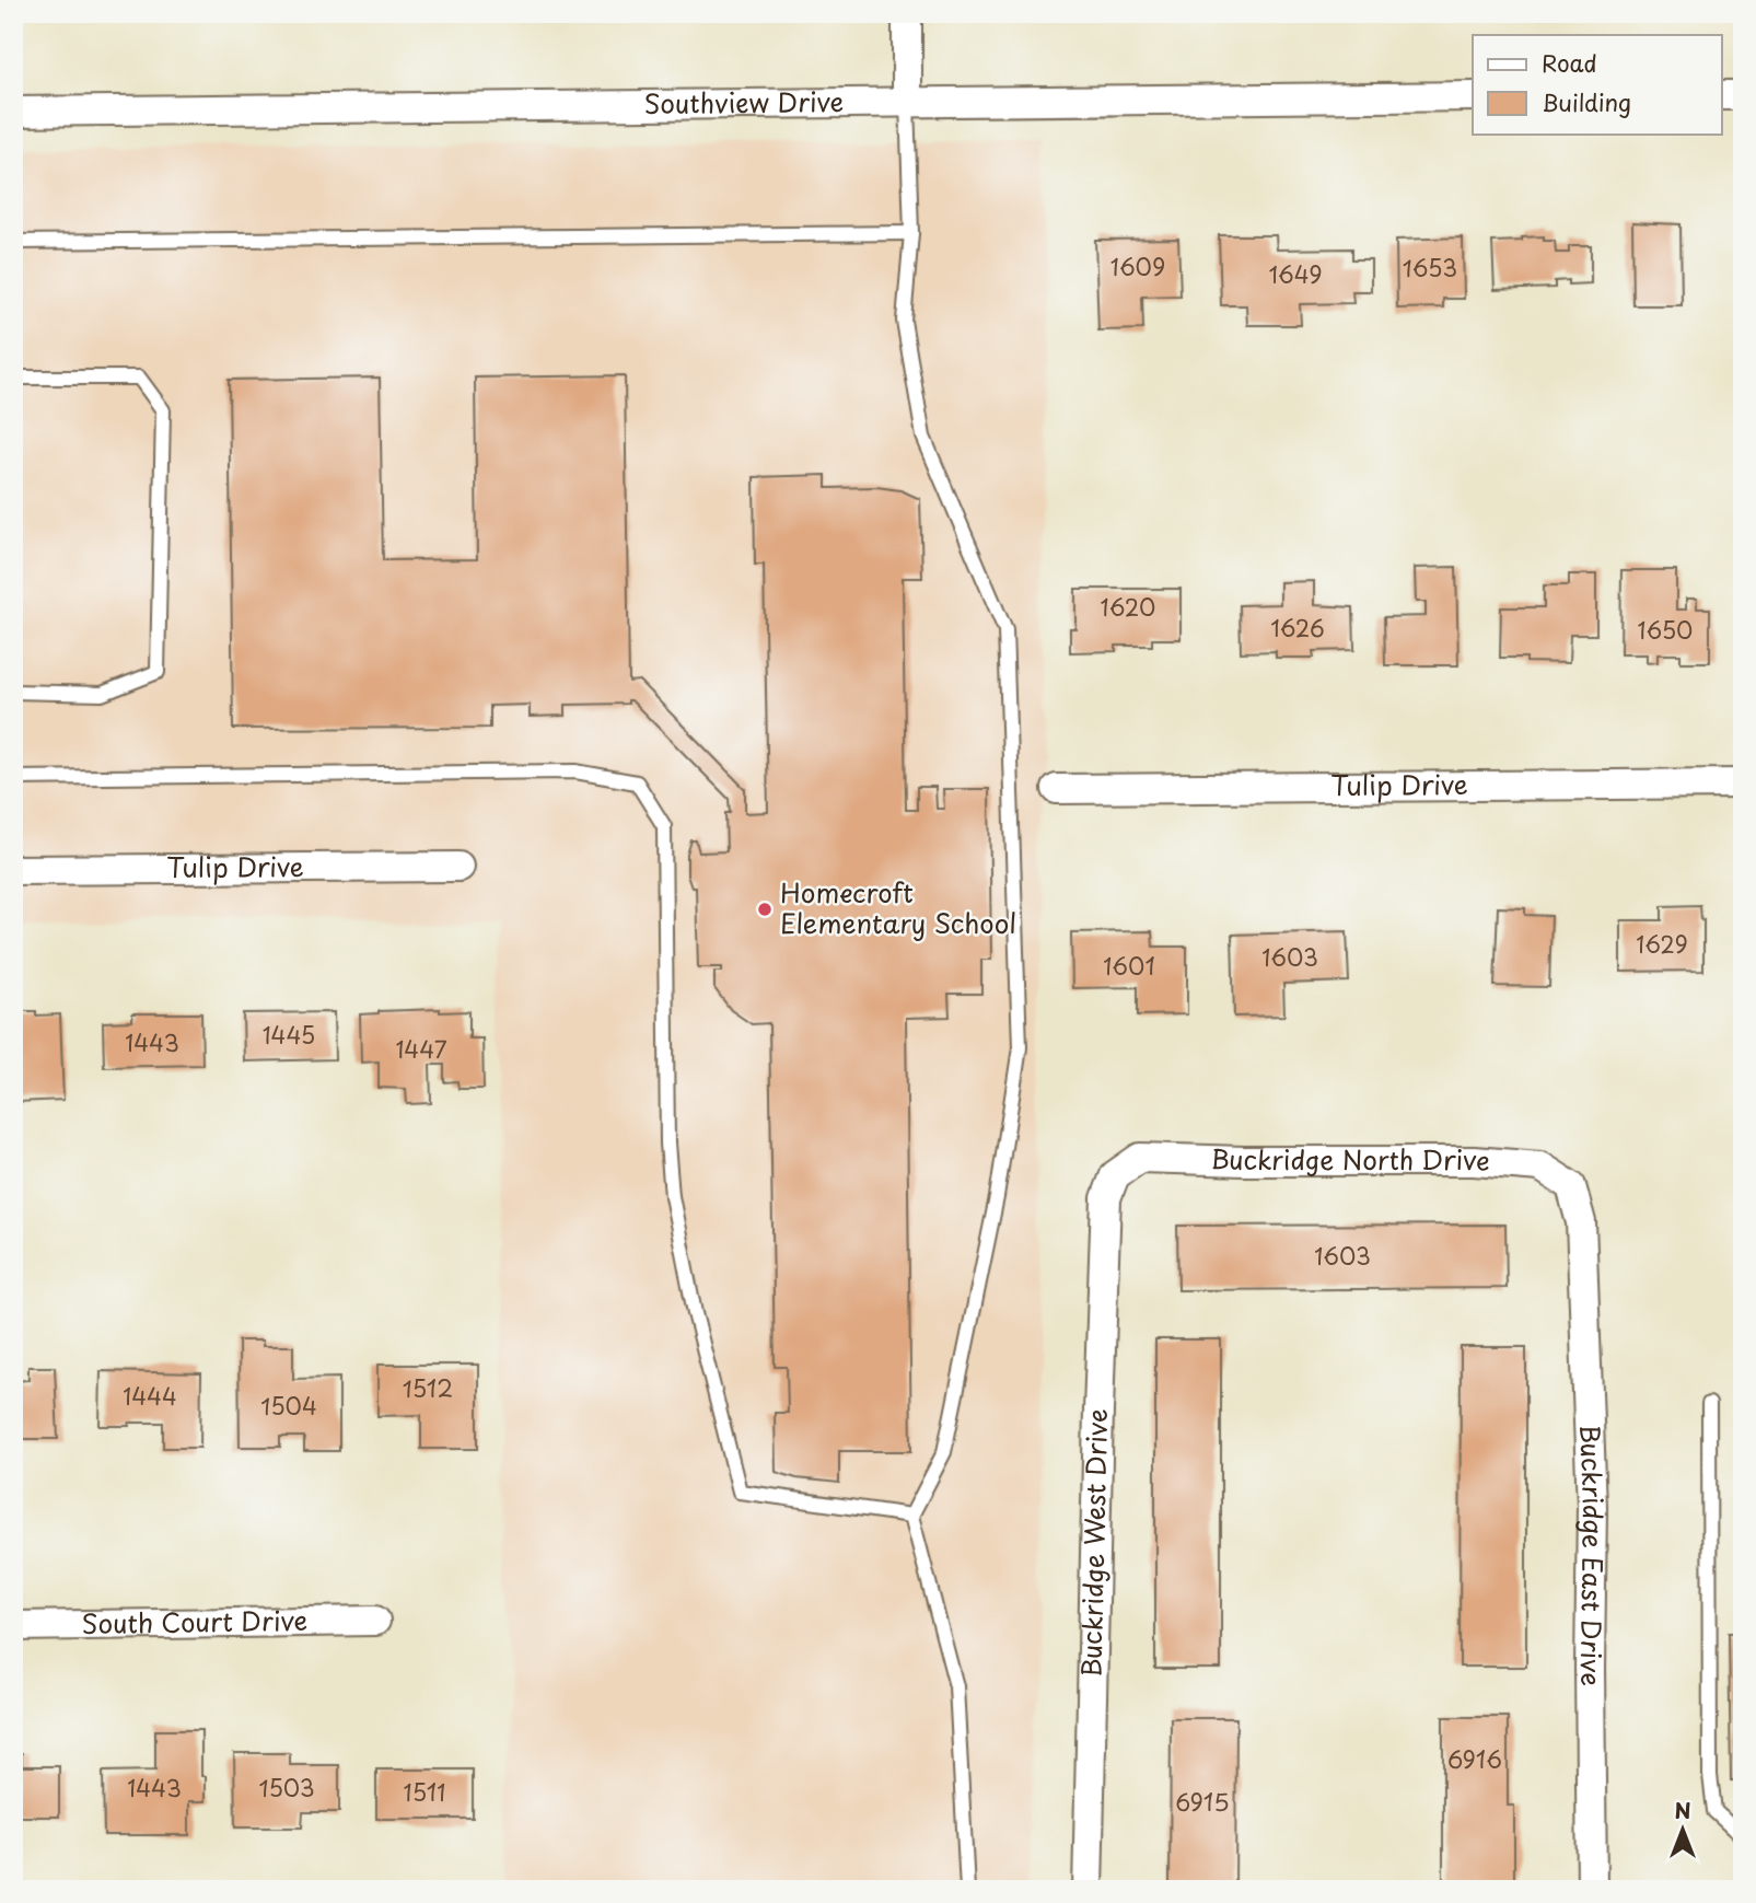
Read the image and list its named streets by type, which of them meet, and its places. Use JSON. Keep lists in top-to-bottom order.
{
  "streets": {
    "street": [
      "Southview Drive",
      "Tulip Drive",
      "Buckridge North Drive",
      "Buckridge West Drive",
      "Buckridge East Drive",
      "South Court Drive"
    ]
  },
  "crossings": [
    ["Buckridge North Drive", "Buckridge West Drive"],
    ["Buckridge North Drive", "Buckridge East Drive"]
  ],
  "places": ["Homecroft Elementary School"],
  "house_numbers": [
    "1609",
    "1653",
    "1649",
    "1620",
    "1626",
    "1650",
    "1629",
    "1603",
    "1601",
    "1445",
    "1443",
    "1447",
    "1603",
    "1512",
    "1444",
    "1504",
    "6916",
    "1443",
    "1503",
    "1511",
    "6915"
  ],
  "legend": ["Road", "Building"],
  "north": "top"
}
